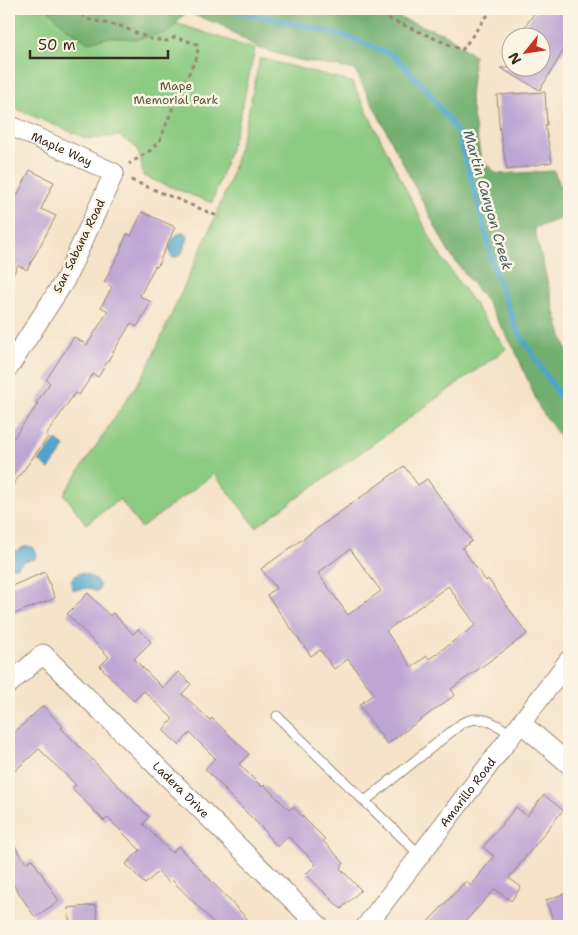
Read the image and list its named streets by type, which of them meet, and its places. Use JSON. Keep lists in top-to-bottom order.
{
  "streets": {
    "street": [
      "Maple Way",
      "San Sabana Road",
      "Ladera Drive",
      "Amarillo Road"
    ]
  },
  "crossings": [
    ["Maple Way", "San Sabana Road"]
  ],
  "water": ["Martin Canyon Creek"],
  "parks": ["Mape Memorial Park"],
  "scale_bar": "50 m",
  "north": "bottom left"
}
